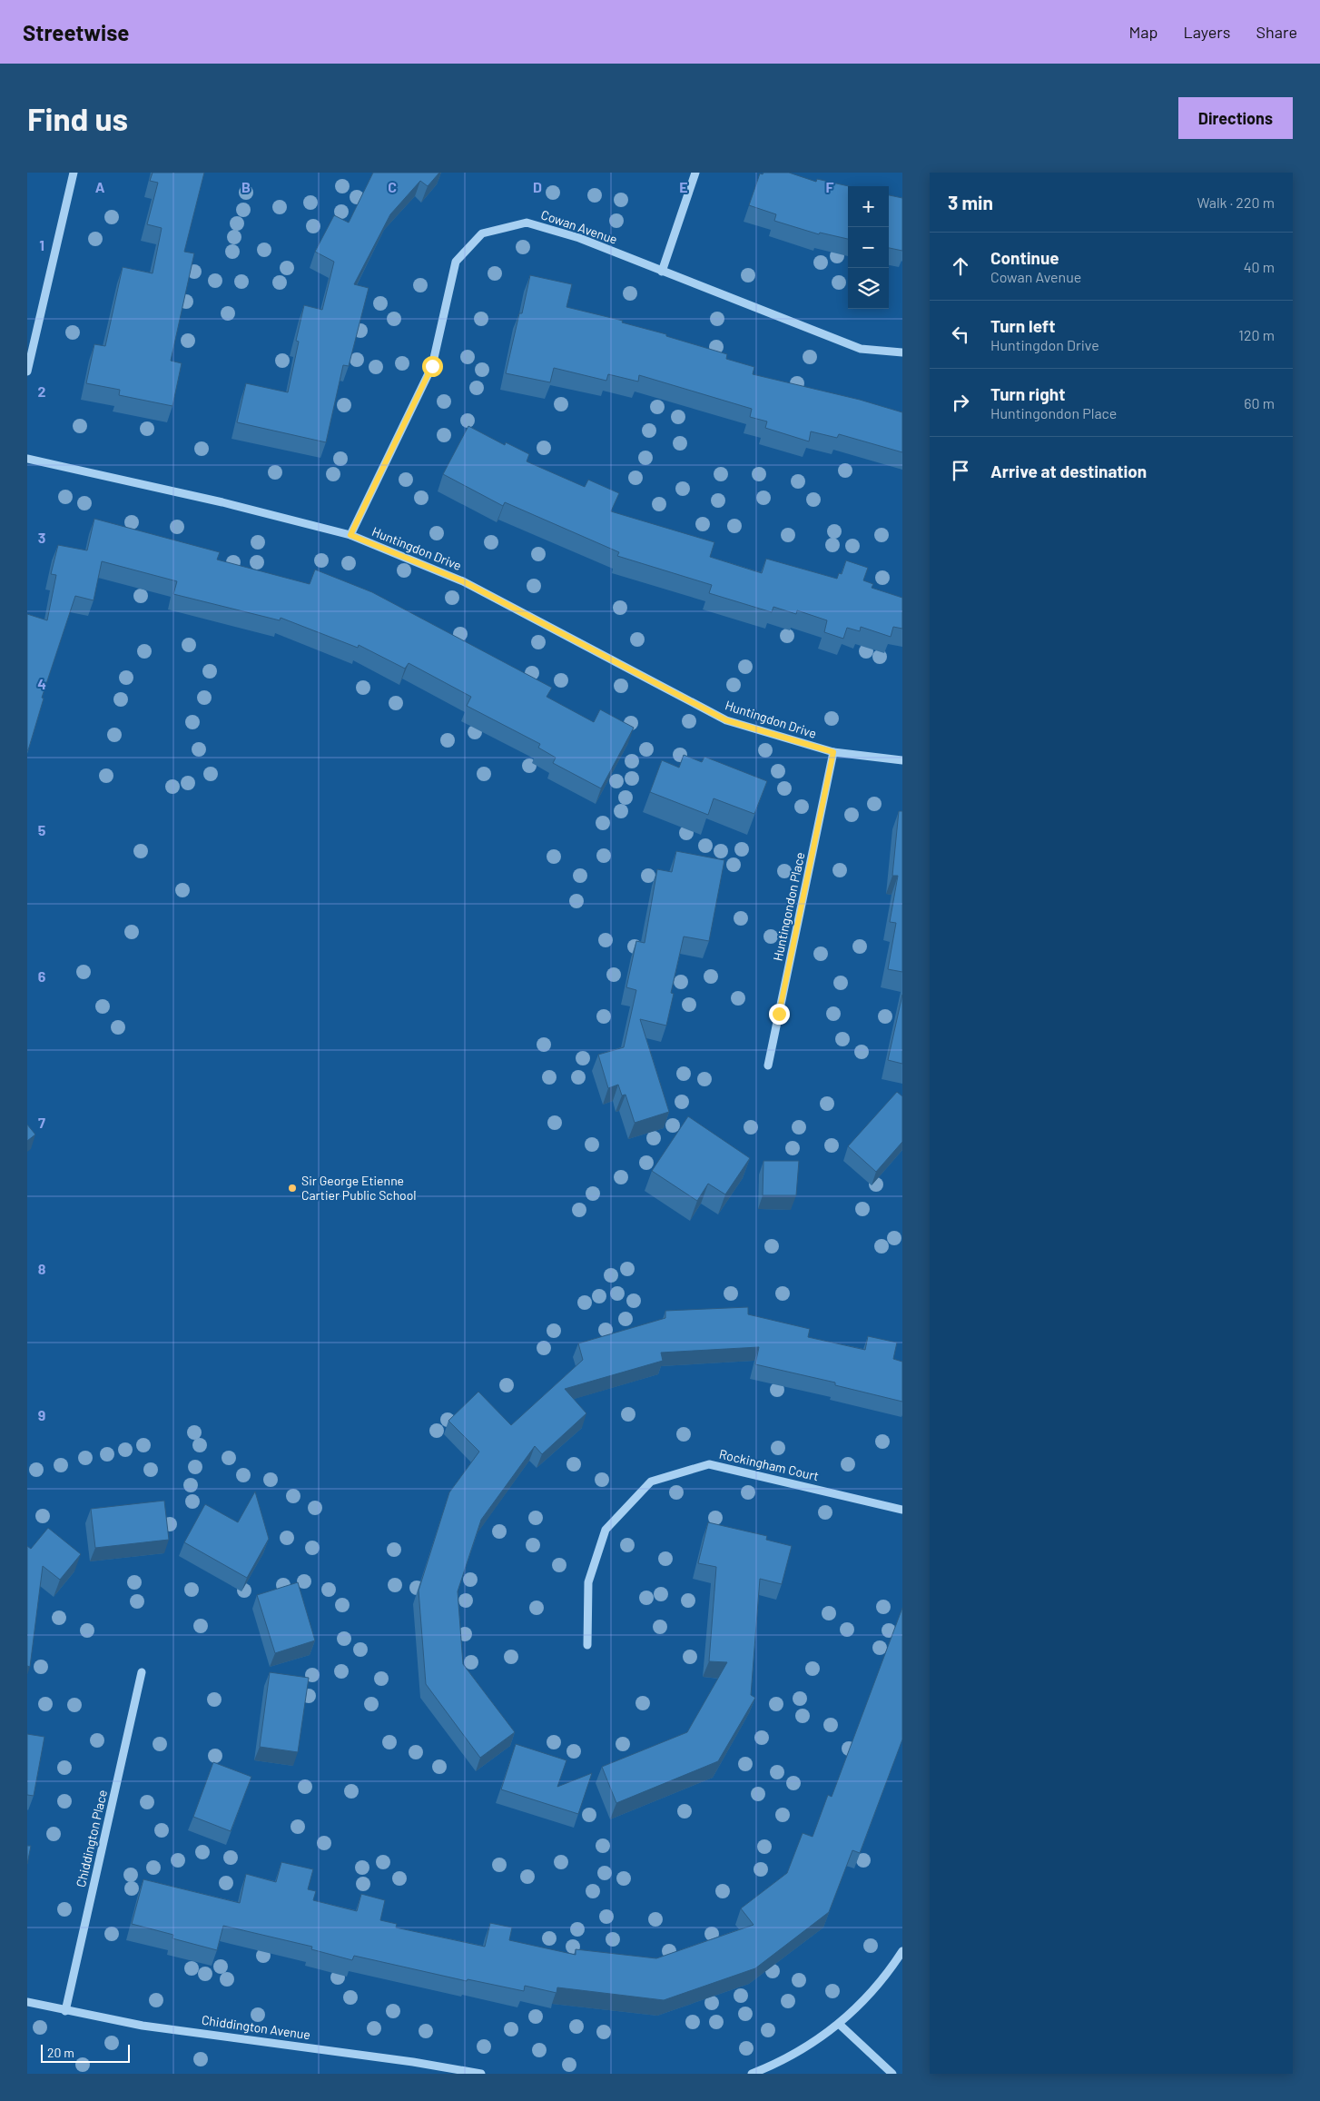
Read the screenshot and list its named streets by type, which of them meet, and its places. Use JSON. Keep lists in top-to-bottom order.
{
  "streets": {
    "street": [
      "Cowan Avenue",
      "Huntingdon Drive",
      "Huntingondon Place",
      "Rockingham Court",
      "Chiddington Place",
      "Chiddington Avenue"
    ]
  },
  "crossings": [
    ["Cowan Avenue", "Huntingdon Drive"],
    ["Huntingdon Drive", "Huntingondon Place"],
    ["Chiddington Place", "Chiddington Avenue"]
  ],
  "places": ["Sir George Etienne Cartier Public School"],
  "scale_bar": "20 m",
  "page": {
    "header": "Streetwise",
    "nav": ["Map", "Layers", "Share"],
    "buttons": "Directions",
    "title": "Find us",
    "heading": ["3 min", "Walk · 220 m"],
    "map_buttons": ["+", "−"],
    "list": [
      ["Continue", "Cowan Avenue", "40 m"],
      ["Turn left", "Huntingdon Drive", "120 m"],
      ["Turn right", "Huntingondon Place", "60 m"],
      "Arrive at destination"
    ],
    "scale": "20 m"
  },
  "grid": {
    "columns": [
      "A",
      "B",
      "C",
      "D",
      "E",
      "F"
    ],
    "rows": [
      "1",
      "2",
      "3",
      "4",
      "5",
      "6",
      "7",
      "8",
      "9"
    ]
  }
}
